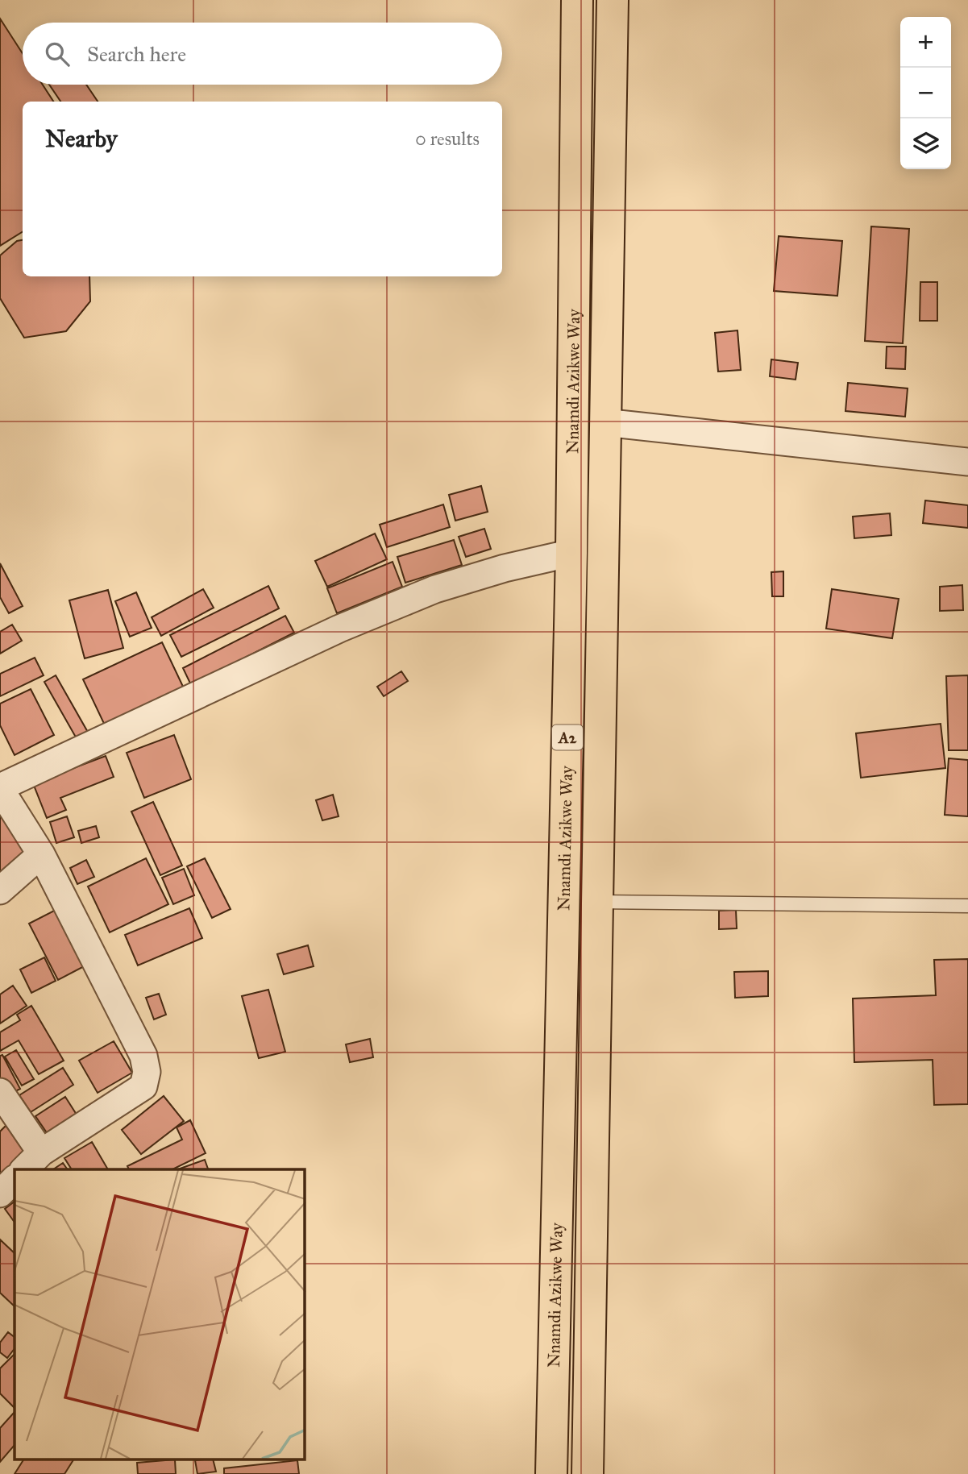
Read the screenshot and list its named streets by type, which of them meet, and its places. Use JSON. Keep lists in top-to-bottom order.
{
  "streets": {
    "highway": ["Nnamdi Azikwe Way", "A2"]
  },
  "page": {
    "map_buttons": ["+", "−"],
    "search": "Search here",
    "heading": ["Nearby", "0 results"]
  }
}
